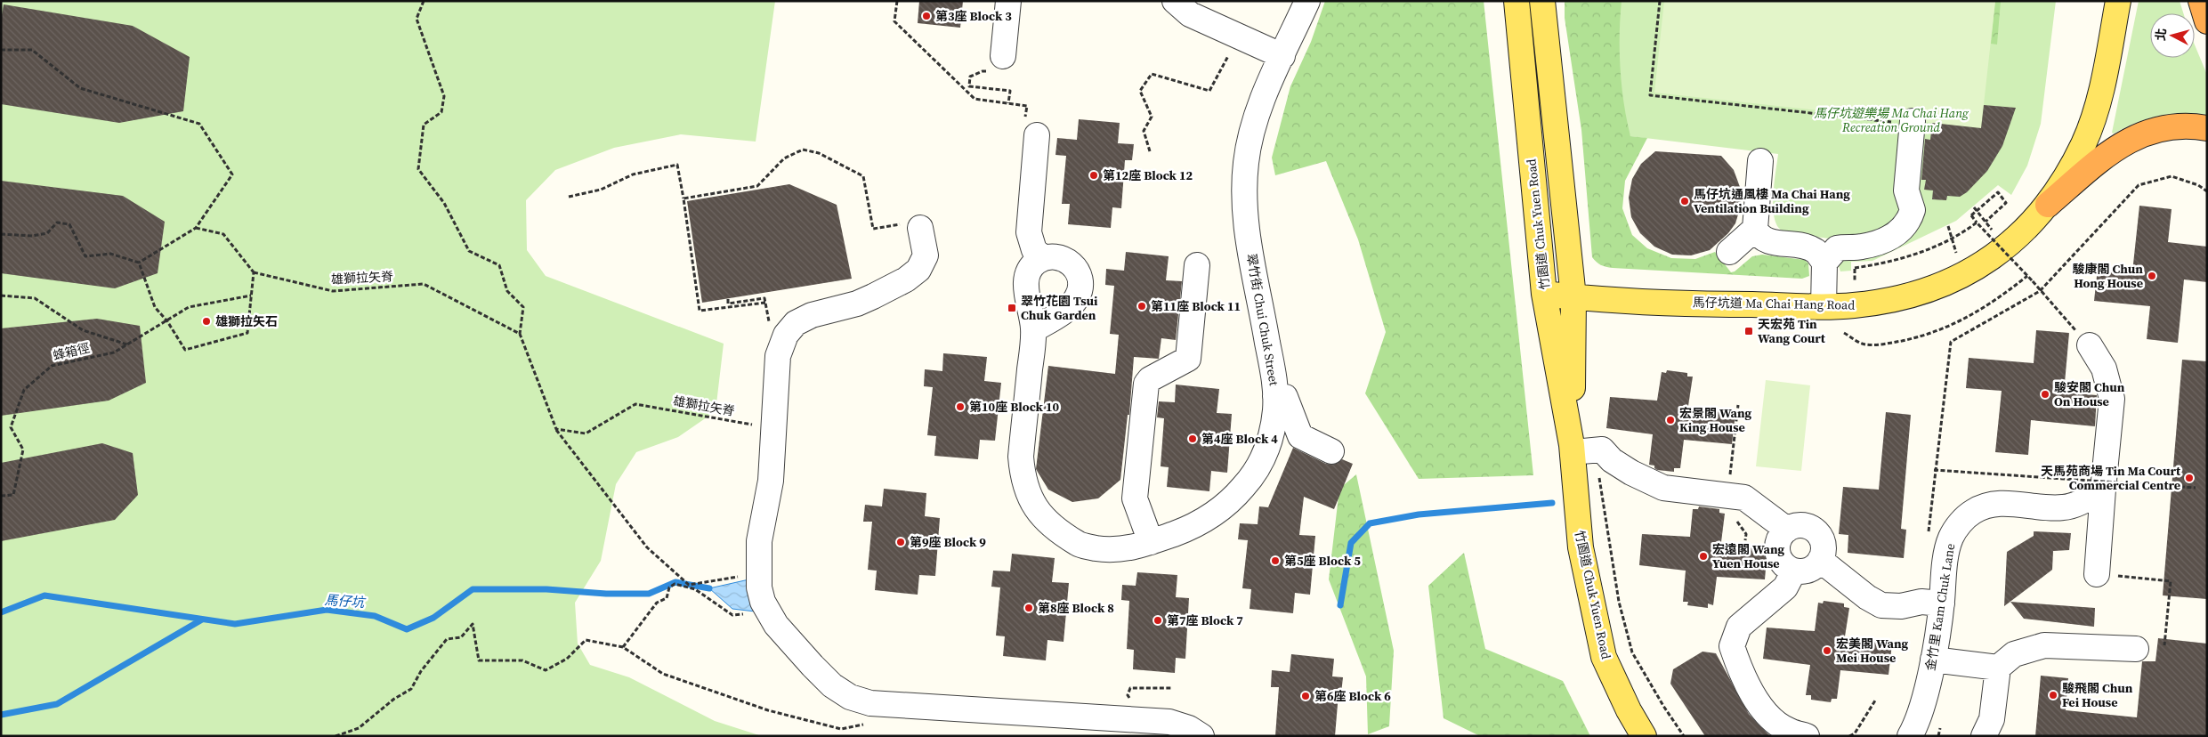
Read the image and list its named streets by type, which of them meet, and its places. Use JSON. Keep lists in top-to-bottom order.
{
  "streets": {
    "main road": ["竹園道 Chuk Yuen Road", "馬仔坑道 Ma Chai Hang Road"],
    "street": ["翠竹街 Chui Chuk Street", "金竹里 Kam Chuk Lane"],
    "path": ["雄獅拉矢脊", "蜂箱徑"]
  },
  "crossings": [
    ["竹園道 Chuk Yuen Road", "馬仔坑道 Ma Chai Hang Road"]
  ],
  "water": ["馬仔坑"],
  "parks": ["馬仔坑遊樂場 Ma Chai Hang Recreation Ground"],
  "places": {
    "other": [
      "第3座 Block 3",
      "第12座 Block 12",
      "馬仔坑通風樓 Ma Chai Hang Ventilation Building",
      "駿康閣 Chun Hong House",
      "第11座 Block 11",
      "雄獅拉矢石",
      "駿安閣 Chun On House",
      "第10座 Block 10",
      "宏景閣 Wang King House",
      "第4座 Block 4",
      "天馬苑商場 Tin Ma Court Commercial Centre",
      "第9座 Block 9",
      "宏遠閣 Wang Yuen House",
      "第5座 Block 5",
      "第8座 Block 8",
      "第7座 Block 7",
      "宏美閣 Wang Mei House",
      "駿飛閣 Chun Fei House",
      "第6座 Block 6"
    ],
    "transit": ["翠竹花園 Tsui Chuk Garden", "天宏苑 Tin Wang Court"]
  },
  "north": "left"
}
